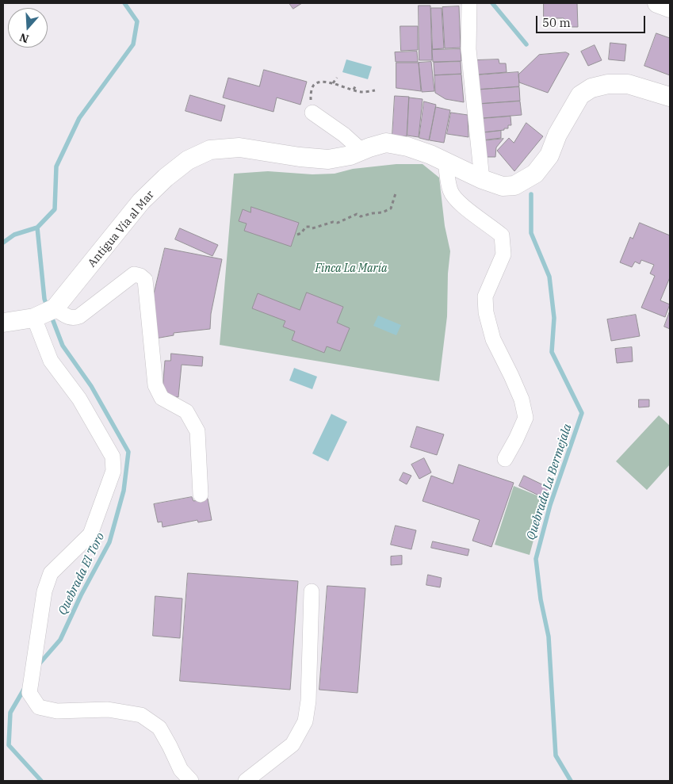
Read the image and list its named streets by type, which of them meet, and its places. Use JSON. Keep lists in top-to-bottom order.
{
  "streets": {
    "main road": ["Antigua Vía al Mar"]
  },
  "water": ["Quebrada La Bermejala", "Quebrada El Toro"],
  "parks": ["Finca La María"],
  "scale_bar": "50 m",
  "north": "bottom"
}
